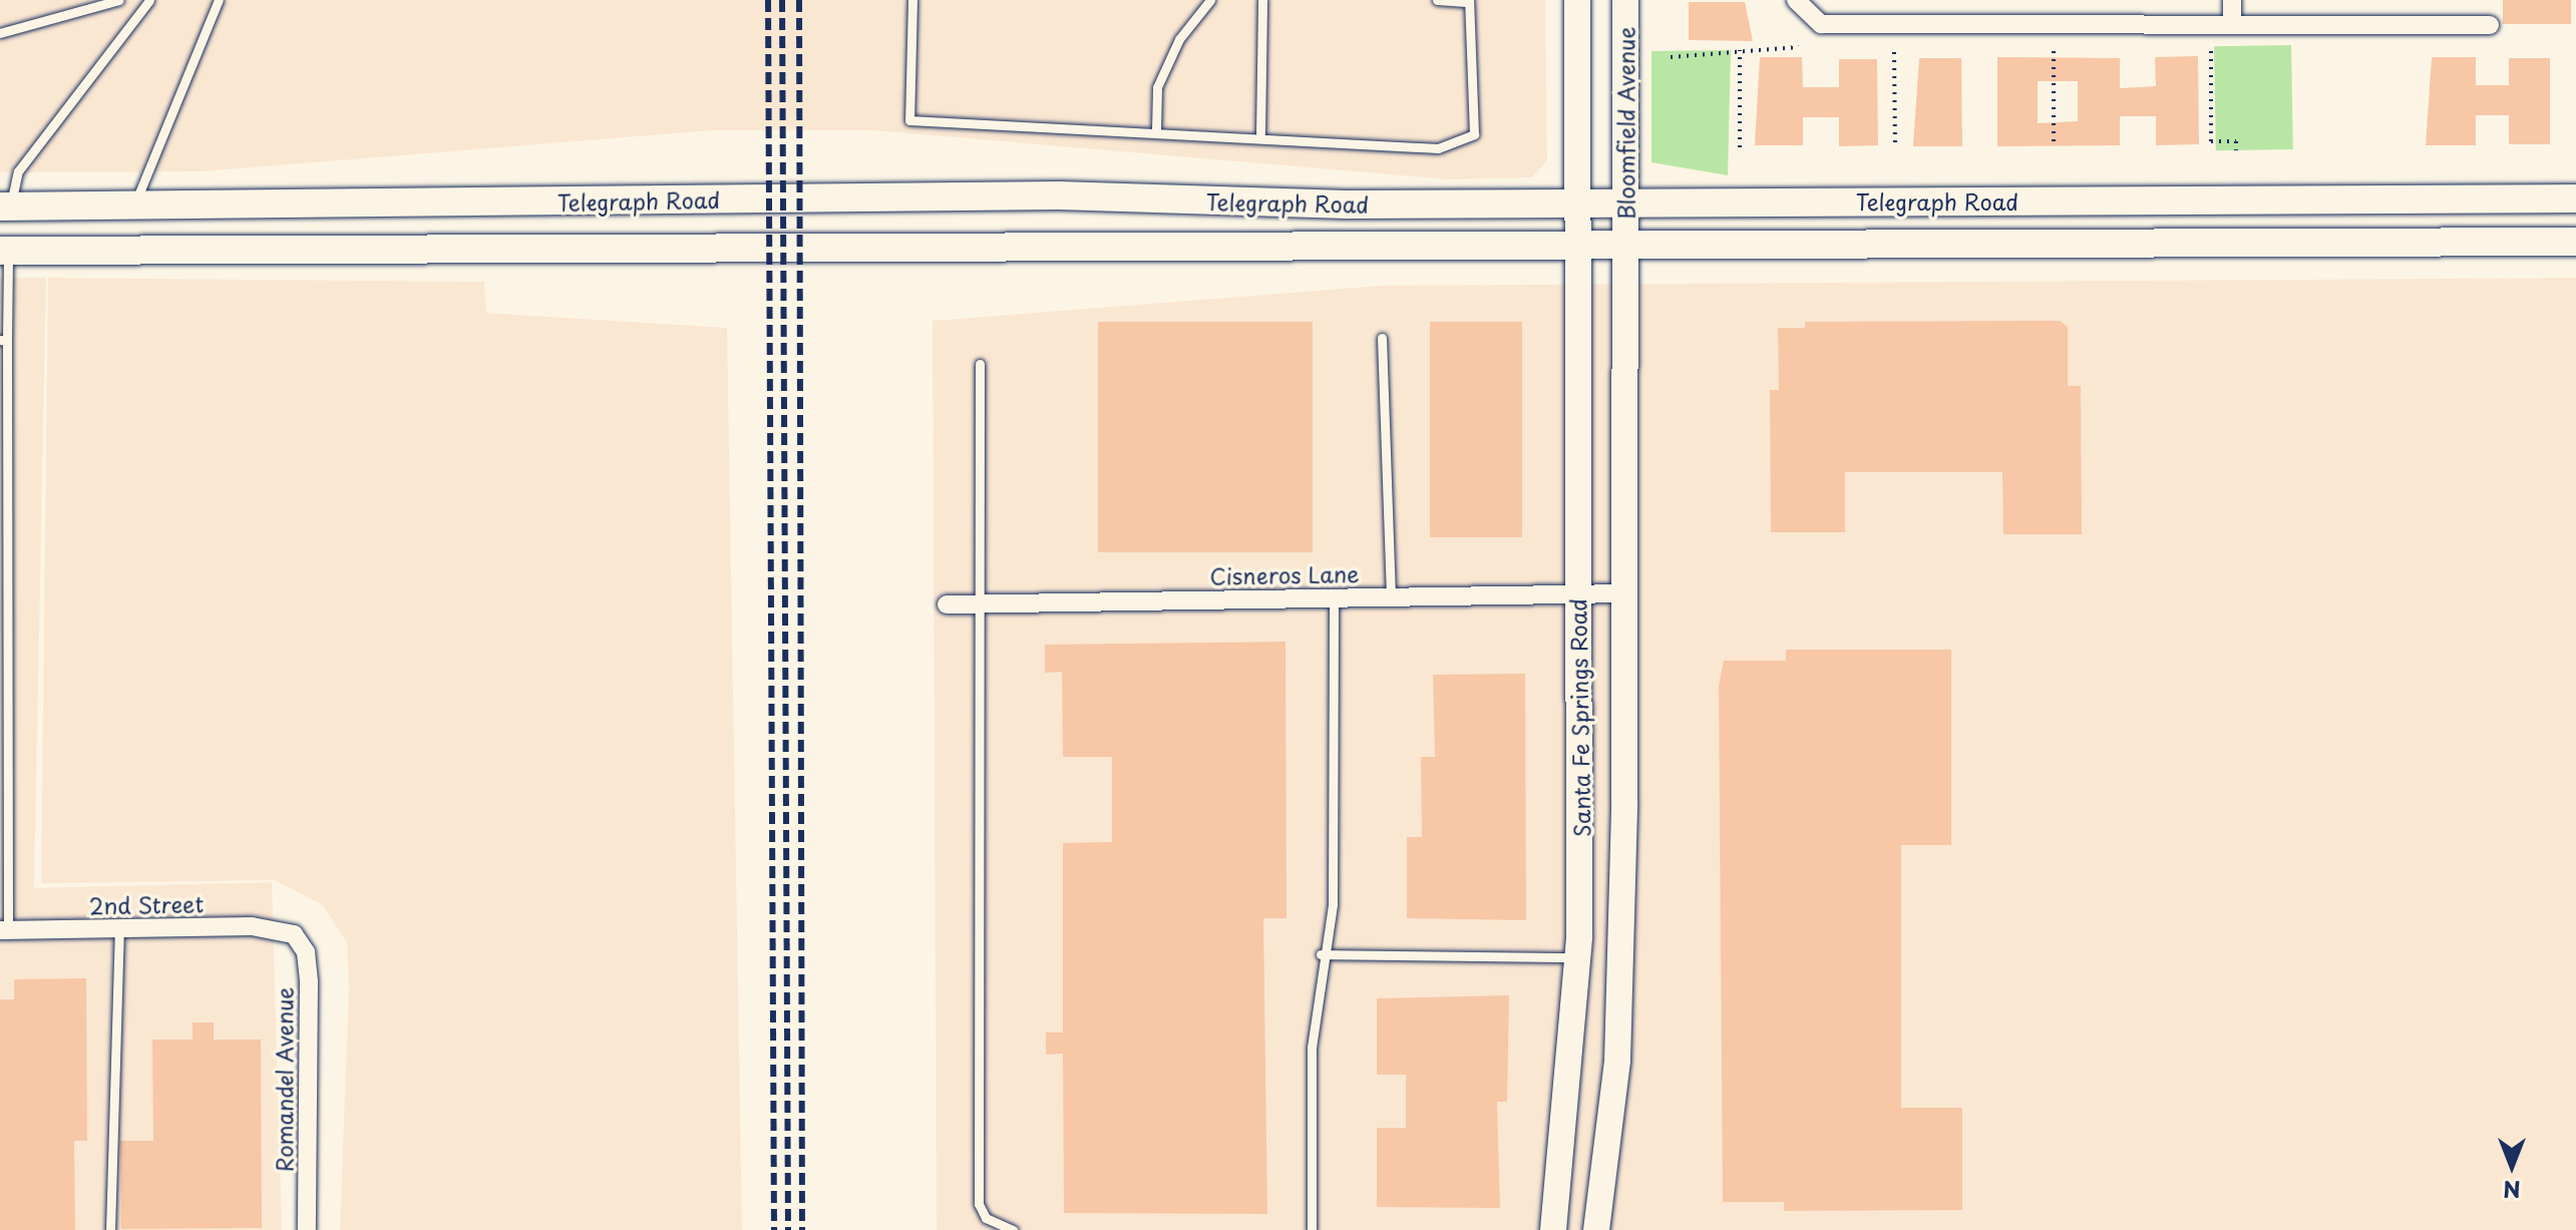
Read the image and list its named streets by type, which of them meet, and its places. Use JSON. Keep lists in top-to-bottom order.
{
  "streets": {
    "main road": ["Bloomfield Avenue", "Telegraph Road", "Santa Fe Springs Road"],
    "street": ["Cisneros Lane", "2nd Street", "Romandel Avenue"]
  },
  "crossings": [
    ["Bloomfield Avenue", "Telegraph Road"],
    ["Bloomfield Avenue", "Santa Fe Springs Road"],
    ["Telegraph Road", "Santa Fe Springs Road"],
    ["Cisneros Lane", "Santa Fe Springs Road"],
    ["2nd Street", "Romandel Avenue"]
  ],
  "north": "bottom"
}
